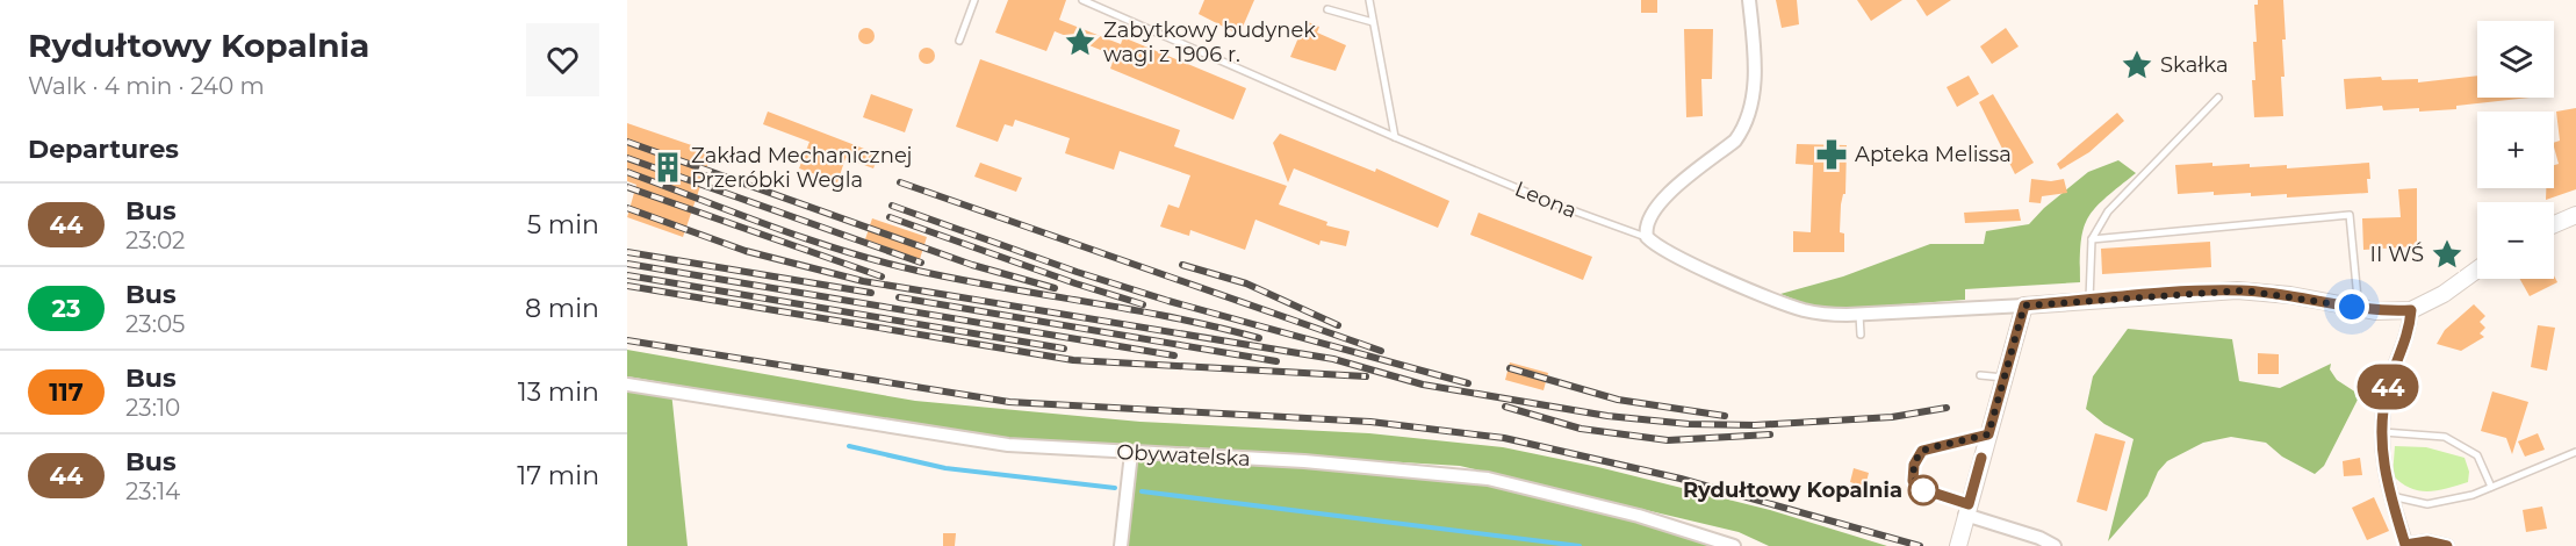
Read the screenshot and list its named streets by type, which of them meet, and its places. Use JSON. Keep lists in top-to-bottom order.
{
  "streets": {
    "street": ["Leona", "Obywatelska"]
  },
  "places": {
    "place": ["Zabytkowy budynek wagi z 1906 r.", "Skałka", "II WŚ"],
    "pharmacy": ["Apteka Melissa"],
    "building": ["Zakład Mechanicznej Przeróbki Wegla"],
    "other": ["Rydułtowy Kopalnia"]
  },
  "lines": ["bus line 44"],
  "page": {
    "heading": [
      ["Rydułtowy Kopalnia", "Walk · 4 min · 240 m"],
      "Departures"
    ],
    "on_map": "44",
    "map_buttons": ["+", "−"],
    "list": [
      {
        "mark": "44",
        "name": "Bus",
        "note": "23:02",
        "value": "5 min"
      },
      {
        "mark": "23",
        "name": "Bus",
        "note": "23:05",
        "value": "8 min"
      },
      {
        "mark": "117",
        "name": "Bus",
        "note": "23:10",
        "value": "13 min"
      },
      {
        "mark": "44",
        "name": "Bus",
        "note": "23:14",
        "value": "17 min"
      }
    ]
  }
}
